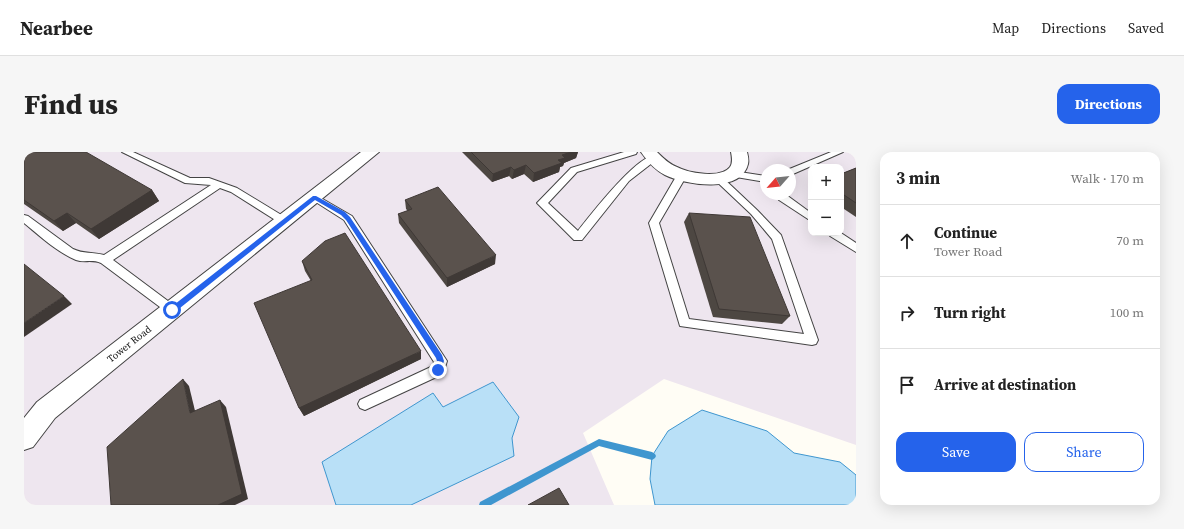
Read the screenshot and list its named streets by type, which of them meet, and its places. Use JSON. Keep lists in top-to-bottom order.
{
  "streets": {
    "street": ["Tower Road"]
  },
  "north": "bottom left",
  "page": {
    "header": "Nearbee",
    "nav": ["Map", "Directions", "Saved"],
    "buttons": [
      "Directions",
      ["Save", "Share"]
    ],
    "title": "Find us",
    "heading": ["3 min", "Walk · 170 m"],
    "map_buttons": ["+", "−"],
    "list": [
      ["Continue", "Tower Road", "70 m"],
      ["Turn right", "100 m"],
      "Arrive at destination"
    ]
  }
}
